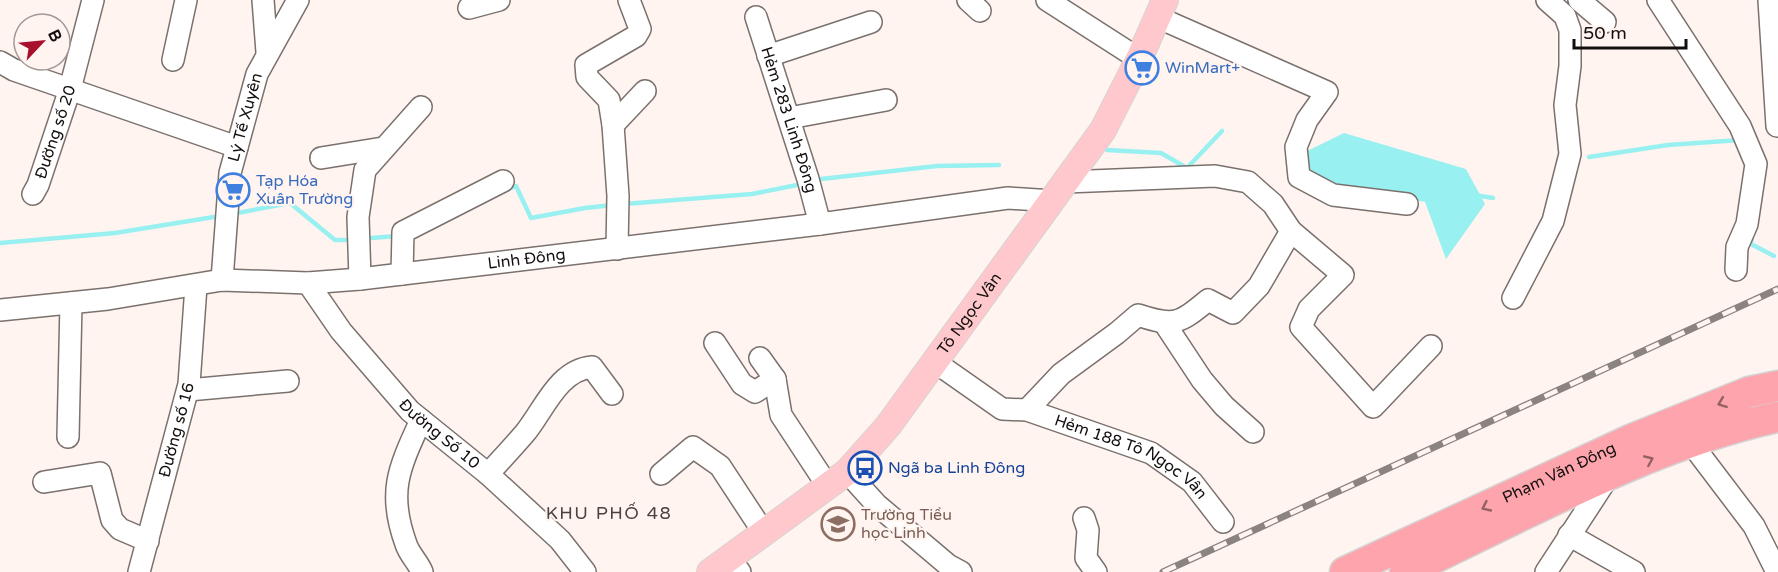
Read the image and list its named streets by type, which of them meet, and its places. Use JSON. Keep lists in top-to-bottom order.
{
  "streets": {
    "highway": ["Phạm Văn Đồng"],
    "main road": ["Tô Ngọc Vân"],
    "street": [
      "Lý Tế Xuyên",
      "Hẻm 283 Linh Đông",
      "Đường số 20",
      "Linh Đông",
      "Đường số 16",
      "Đường Số 10",
      "Hẻm 188 Tô Ngọc Vân"
    ]
  },
  "crossings": [
    ["Lý Tế Xuyên", "Linh Đông"],
    ["Hẻm 283 Linh Đông", "Linh Đông"],
    ["Linh Đông", "Tô Ngọc Vân"],
    ["Linh Đông", "Đường số 16"],
    ["Linh Đông", "Đường Số 10"],
    ["Tô Ngọc Vân", "Hẻm 188 Tô Ngọc Vân"]
  ],
  "districts": ["KHU PHỐ 48"],
  "places": {
    "supermarket": ["WinMart+", "Tạp Hóa Xuân Trường"],
    "bus stop": ["Ngã ba Linh Đông"],
    "school or university": ["Trường Tiểu học Linh"]
  },
  "scale_bar": "50 m",
  "north": "top right"
}
